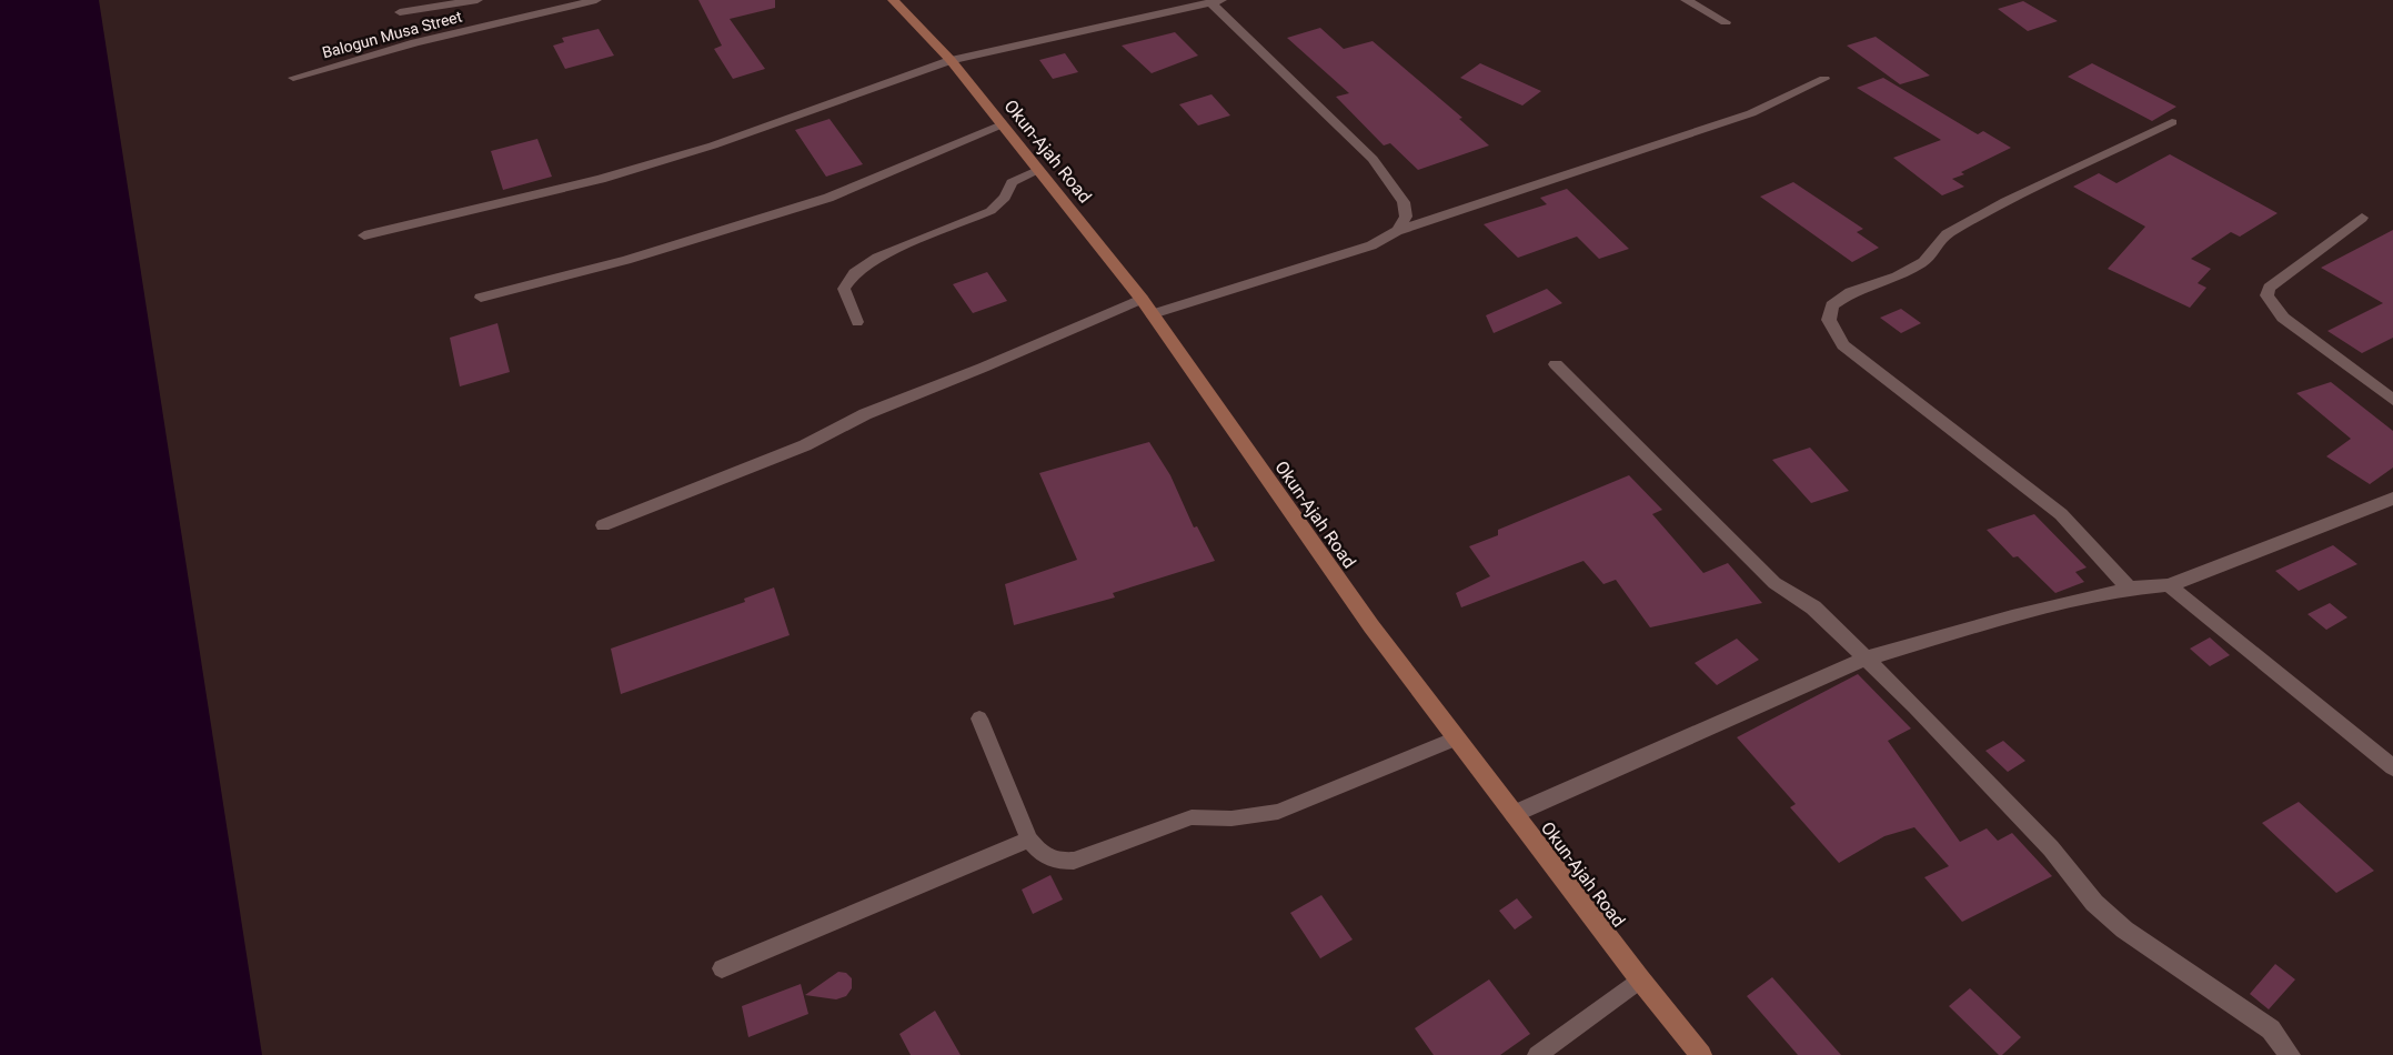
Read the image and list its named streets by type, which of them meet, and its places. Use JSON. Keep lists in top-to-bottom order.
{
  "streets": {
    "main road": ["Okun-Ajah Road"],
    "street": ["Balogun Musa Street"]
  }
}
